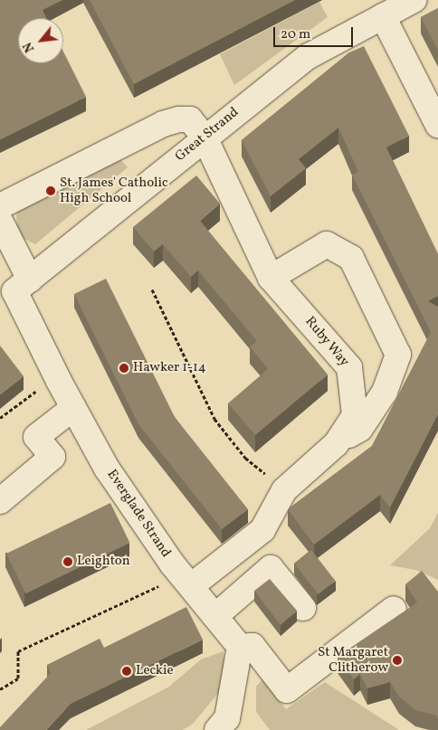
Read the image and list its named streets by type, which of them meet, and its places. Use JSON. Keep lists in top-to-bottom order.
{
  "streets": {
    "street": ["Great Strand", "Ruby Way", "Everglade Strand"]
  },
  "crossings": [
    ["Great Strand", "Ruby Way"],
    ["Great Strand", "Everglade Strand"],
    ["Ruby Way", "Everglade Strand"]
  ],
  "places": [
    "St. James' Catholic High School",
    "Hawker 1-14",
    "Leighton",
    "St Margaret Clitherow",
    "Leckie"
  ],
  "scale_bar": "20 m",
  "north": "bottom left"
}
